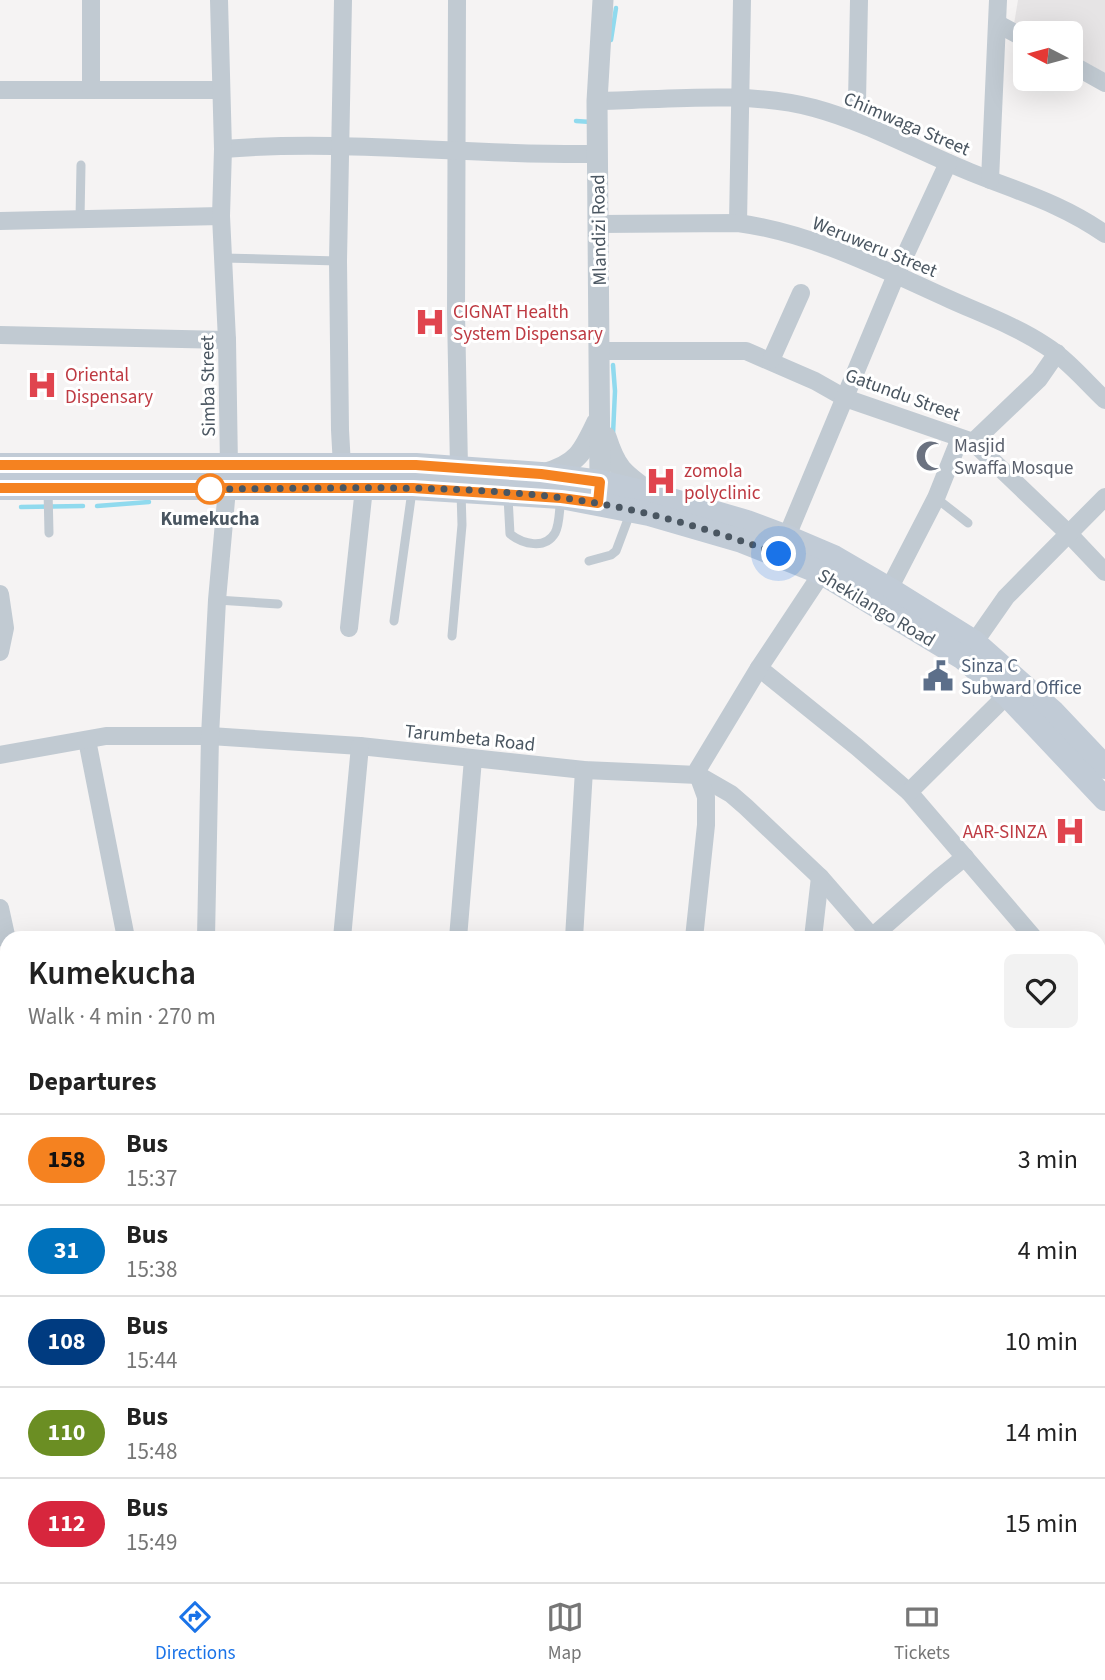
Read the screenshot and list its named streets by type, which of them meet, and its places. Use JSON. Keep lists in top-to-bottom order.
{
  "streets": {
    "main road": ["Shekilango Road"],
    "street": [
      "Chimwaga Street",
      "Mlandizi Road",
      "Weruweru Street",
      "Simba Street",
      "Gatundu Street",
      "Tarumbeta Road"
    ]
  },
  "crossings": [
    ["Chimwaga Street", "Mlandizi Road"],
    ["Mlandizi Road", "Weruweru Street"],
    ["Mlandizi Road", "Gatundu Street"],
    ["Mlandizi Road", "Shekilango Road"],
    ["Simba Street", "Tarumbeta Road"]
  ],
  "places": {
    "hospital": [
      "CIGNAT Health System Dispensary",
      "Oriental Dispensary",
      "zomola polyclinic",
      "AAR-SINZA"
    ],
    "mosque": ["Masjid Swaffa Mosque"],
    "other": ["Kumekucha"],
    "public building": ["Sinza C Subward Office"]
  },
  "lines": ["bus line 158"],
  "north": "left",
  "page": {
    "heading": [
      ["Kumekucha", "Walk · 4 min · 270 m"],
      "Departures"
    ],
    "list": [
      {
        "mark": "158",
        "name": "Bus",
        "note": "15:37",
        "value": "3 min"
      },
      {
        "mark": "31",
        "name": "Bus",
        "note": "15:38",
        "value": "4 min"
      },
      {
        "mark": "108",
        "name": "Bus",
        "note": "15:44",
        "value": "10 min"
      },
      {
        "mark": "110",
        "name": "Bus",
        "note": "15:48",
        "value": "14 min"
      },
      {
        "mark": "112",
        "name": "Bus",
        "note": "15:49",
        "value": "15 min"
      }
    ],
    "tabs": ["Directions", "Map", "Tickets"]
  }
}
